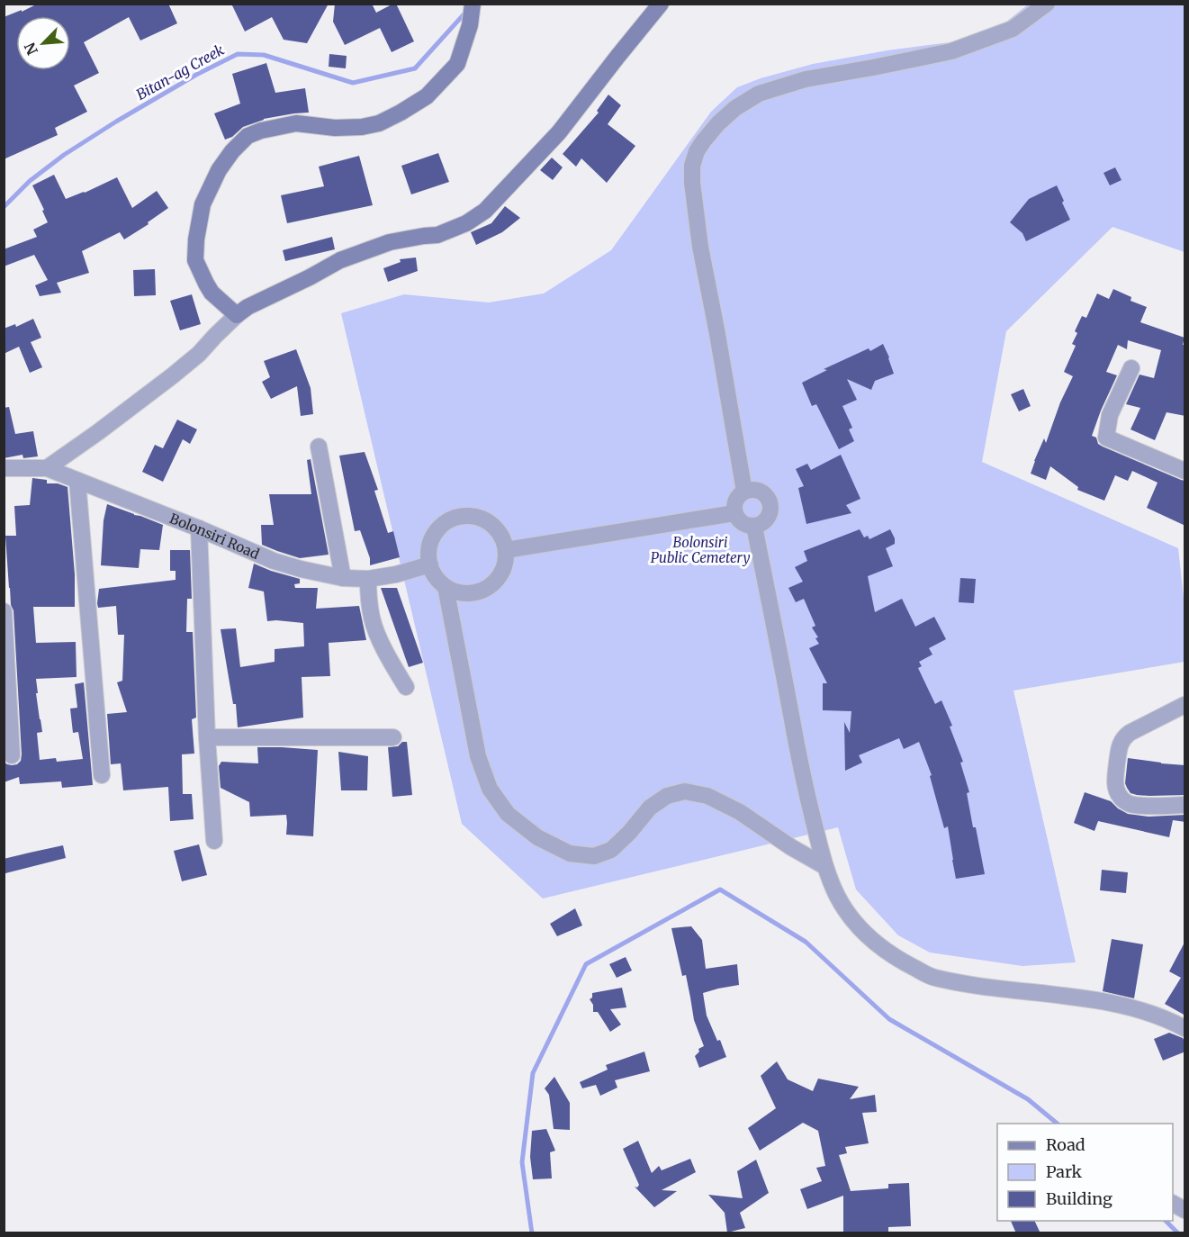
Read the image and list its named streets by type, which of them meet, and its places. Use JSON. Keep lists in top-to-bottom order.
{
  "streets": {
    "street": ["Bolonsiri Road"]
  },
  "water": ["Bitan-ag Creek"],
  "parks": ["Bolonsiri Public Cemetery"],
  "legend": ["Road", "Park", "Building"],
  "north": "bottom left"
}
